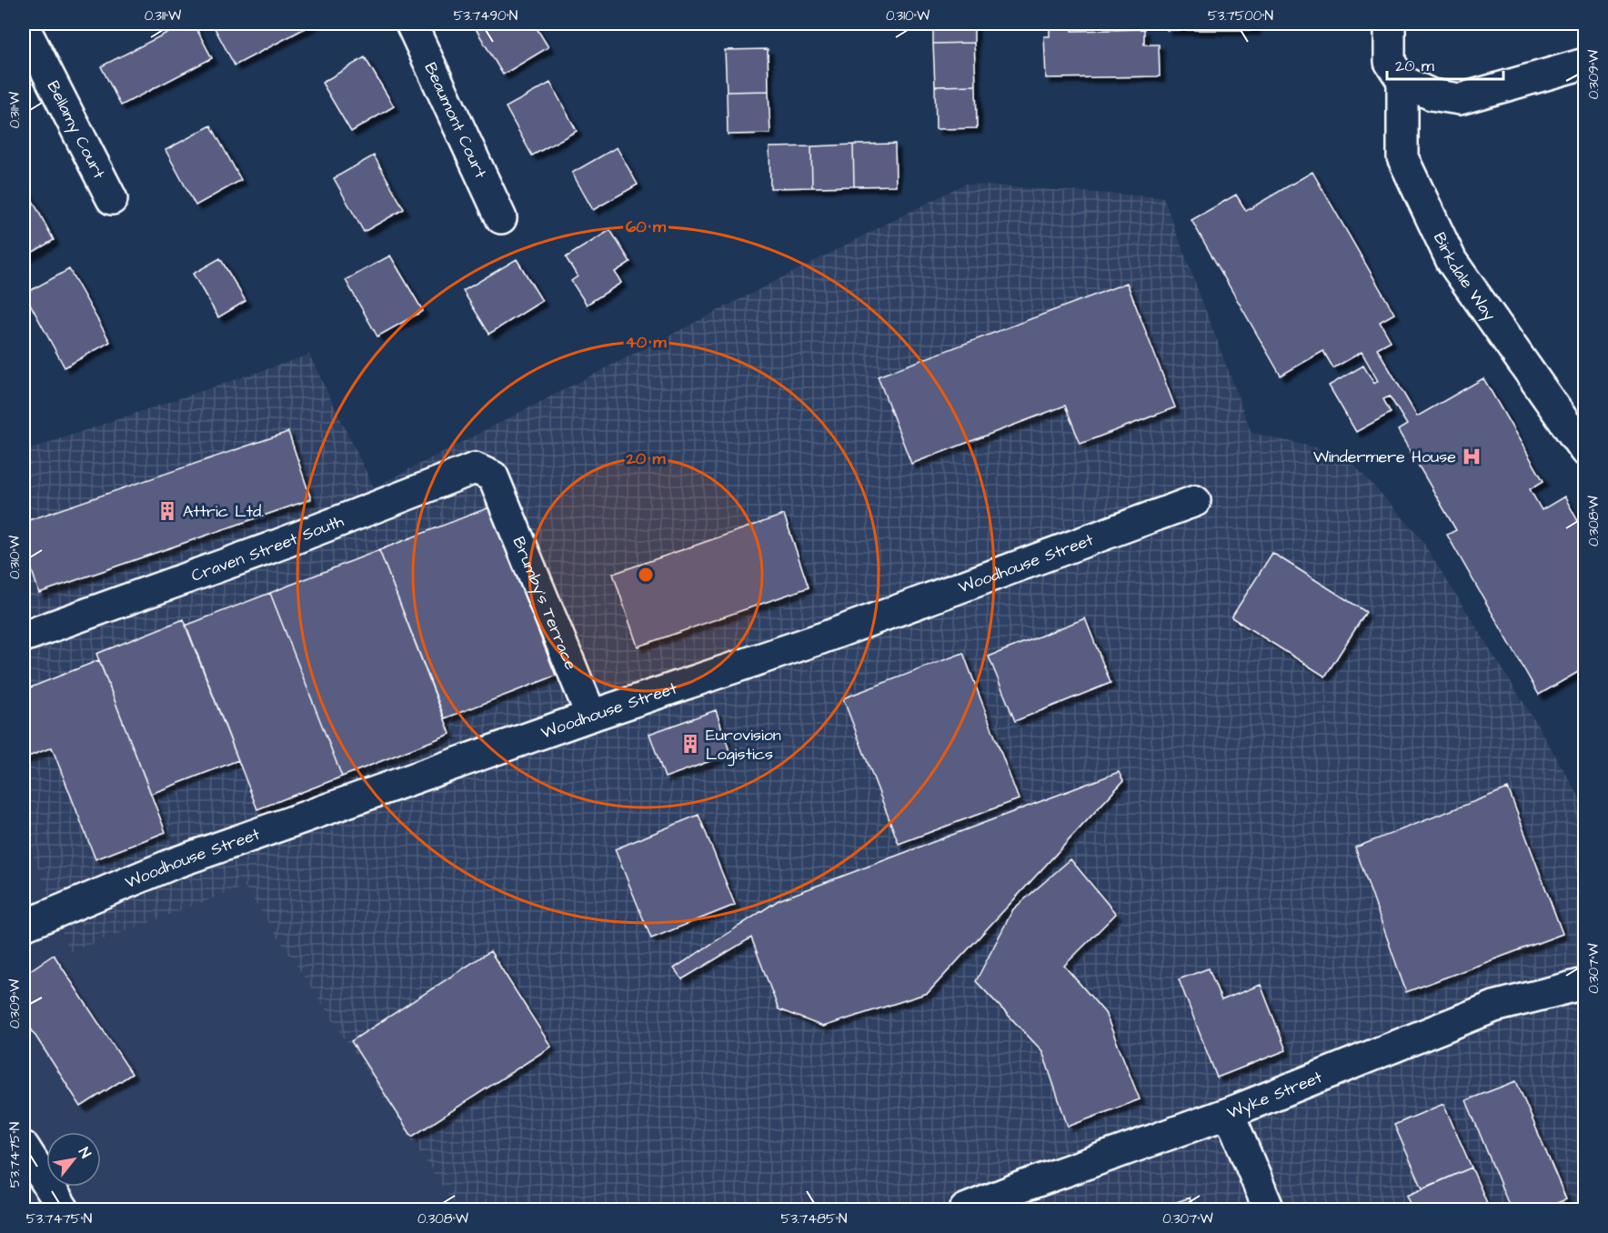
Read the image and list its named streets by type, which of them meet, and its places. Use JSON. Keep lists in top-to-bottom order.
{
  "streets": {
    "main road": [
      "Beaumont Court",
      "Bellamy Court",
      "Birkdale Way",
      "Craven Street South",
      "Woodhouse Street",
      "Brumby's Terrace",
      "Wyke Street"
    ]
  },
  "crossings": [
    ["Craven Street South", "Brumby's Terrace"],
    ["Woodhouse Street", "Brumby's Terrace"]
  ],
  "places": {
    "hospital": ["Windermere House"],
    "building": ["Attric Ltd.", "Eurovision Logistics"]
  },
  "scale_bar": "20 m",
  "north": "top right",
  "coordinates": [
    "0.311°W",
    "53.7490°N",
    "0.310°W",
    "53.7500°N",
    "0.309°W",
    "0.308°W",
    "0.307°W",
    "53.7475°N",
    "53.7485°N"
  ],
  "rings": ["60 m", "40 m", "20 m"]
}
